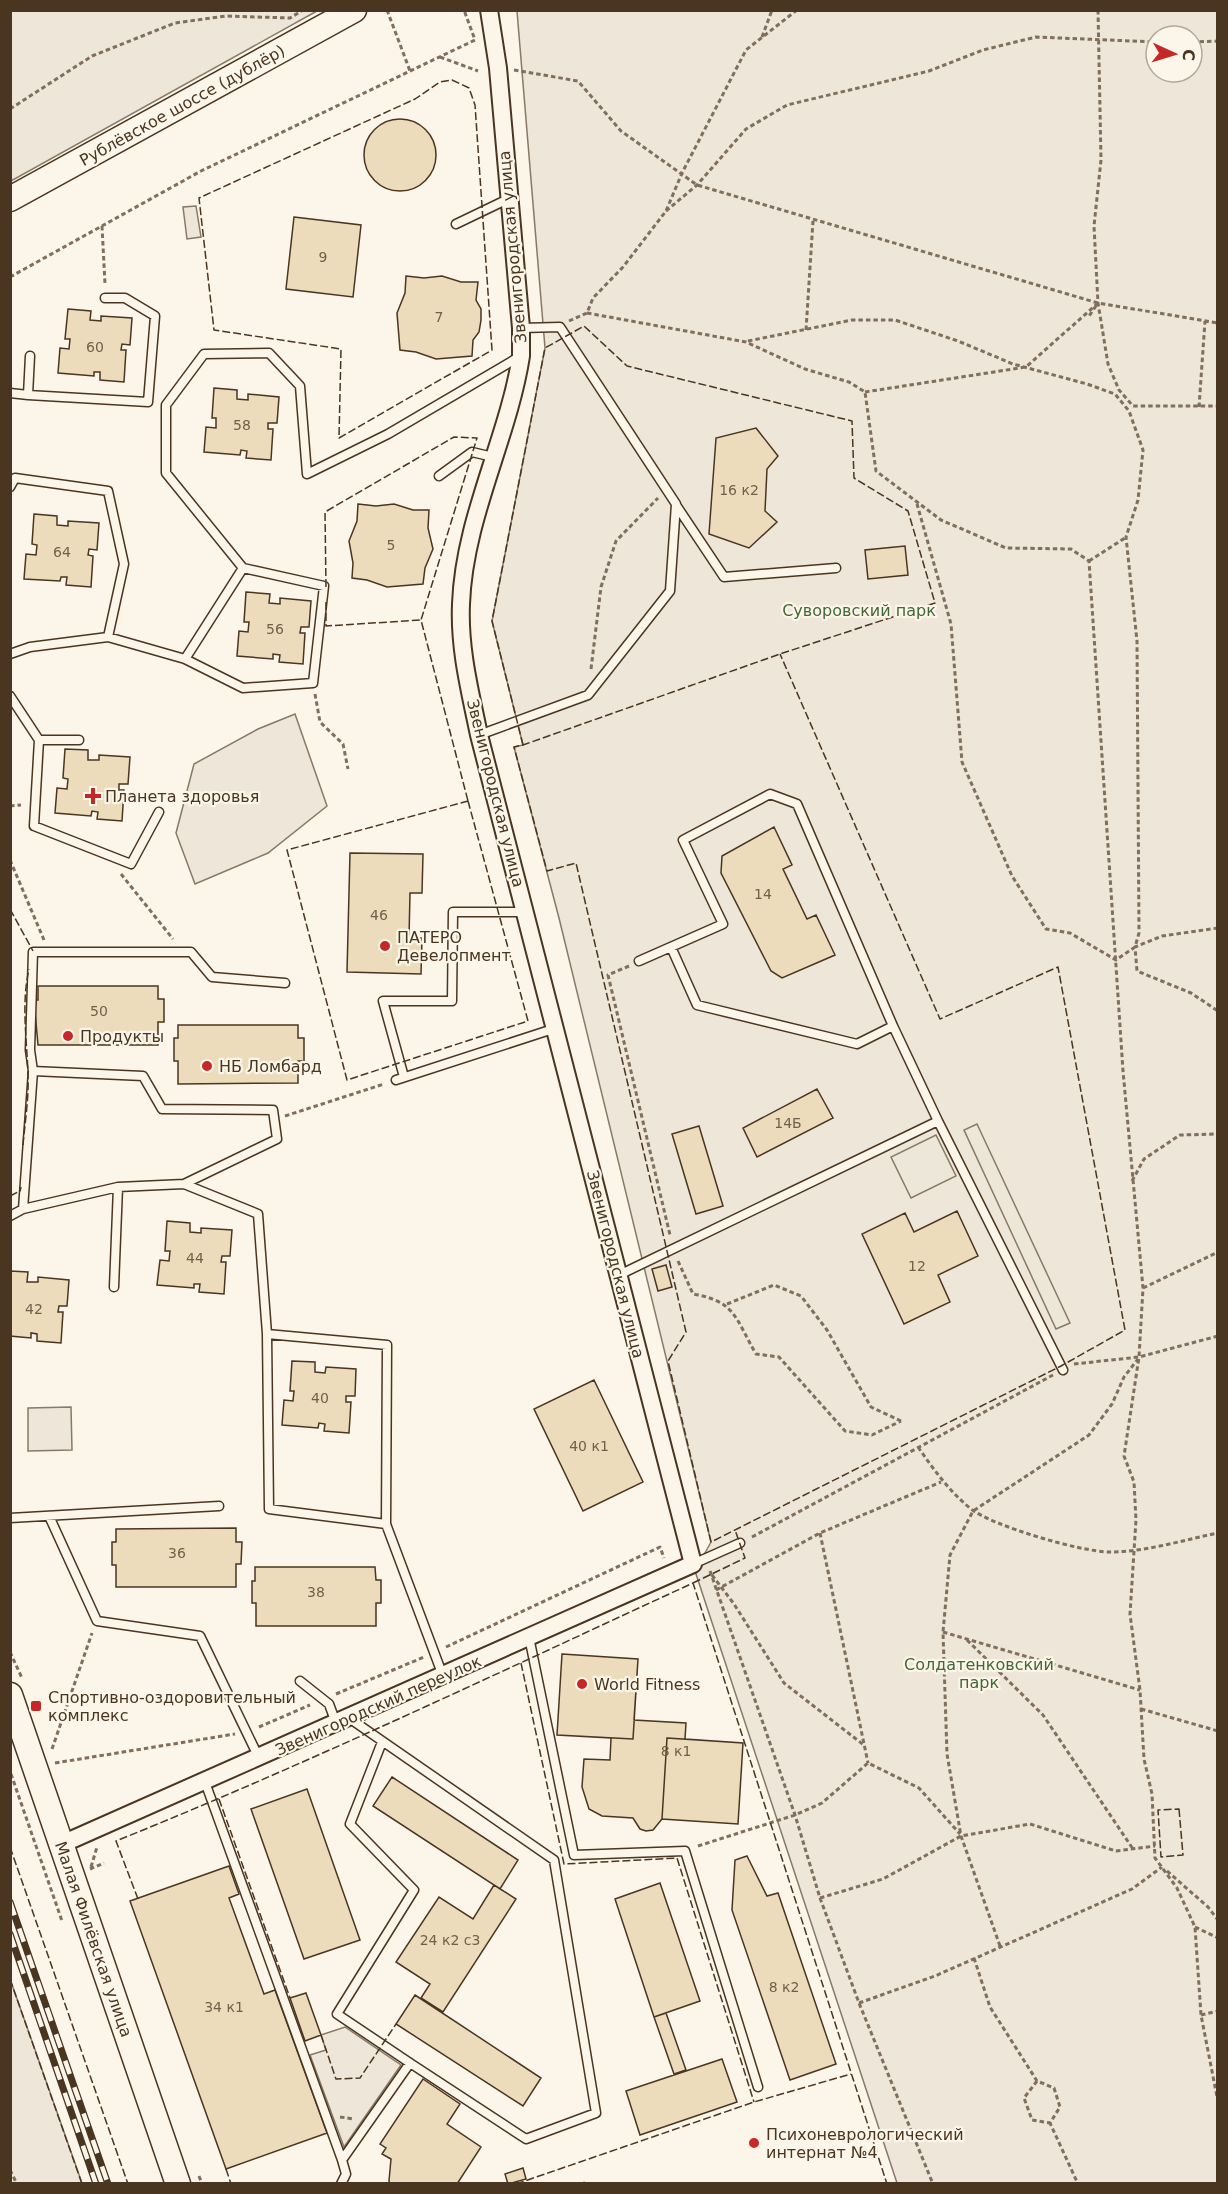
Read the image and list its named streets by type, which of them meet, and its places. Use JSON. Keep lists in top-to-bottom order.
{
  "streets": {
    "street": [
      "Рублёвское шоссе (дублёр)",
      "Звенигородская улица",
      "Звенигородский переулок",
      "Малая Филёвская улица"
    ]
  },
  "crossings": [
    ["Звенигородская улица", "Звенигородский переулок"],
    ["Звенигородский переулок", "Малая Филёвская улица"]
  ],
  "parks": ["Суворовский парк", "Солдатенковский парк"],
  "places": {
    "health": ["Планета здоровья"],
    "other": [
      "ПАТЕРО Девелопмент",
      "Продукты",
      "НБ Ломбард",
      "World Fitness",
      "Психоневрологический интернат №4"
    ],
    "transit": ["Спортивно-оздоровительный комплекс"]
  },
  "house_numbers": [
    "9",
    "7",
    "60",
    "58",
    "16 к2",
    "5",
    "64",
    "56",
    "14",
    "46",
    "50",
    "14Б",
    "44",
    "12",
    "42",
    "40",
    "40 к1",
    "36",
    "38",
    "8 к1",
    "24 к2 с3",
    "8 к2",
    "34 к1"
  ],
  "north": "right"
}
